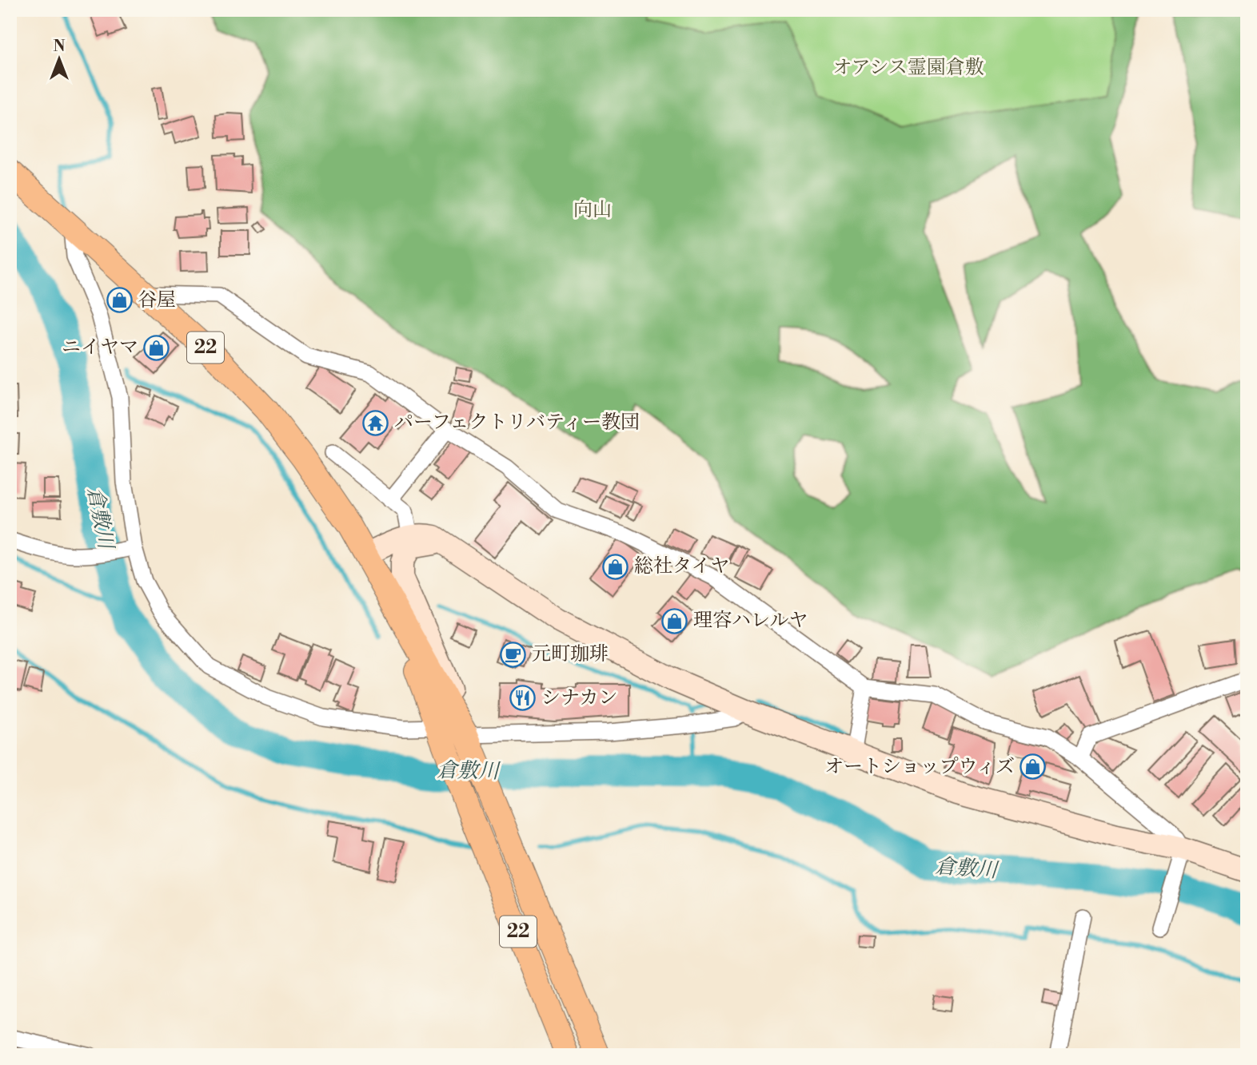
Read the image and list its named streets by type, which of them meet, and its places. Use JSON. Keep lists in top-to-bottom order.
{
  "streets": {
    "main road": ["22"]
  },
  "water": ["倉敷川"],
  "parks": ["オアシス霊園倉敷", "向山"],
  "places": {
    "shop": [
      "谷屋",
      "ニイヤマ",
      "総社タイヤ",
      "理容ハレルヤ",
      "オートショップウィズ"
    ],
    "temple": ["パーフェクトリバティー教団"],
    "cafe": ["元町珈琲"],
    "restaurant": ["シナカン"]
  },
  "north": "top"
}
